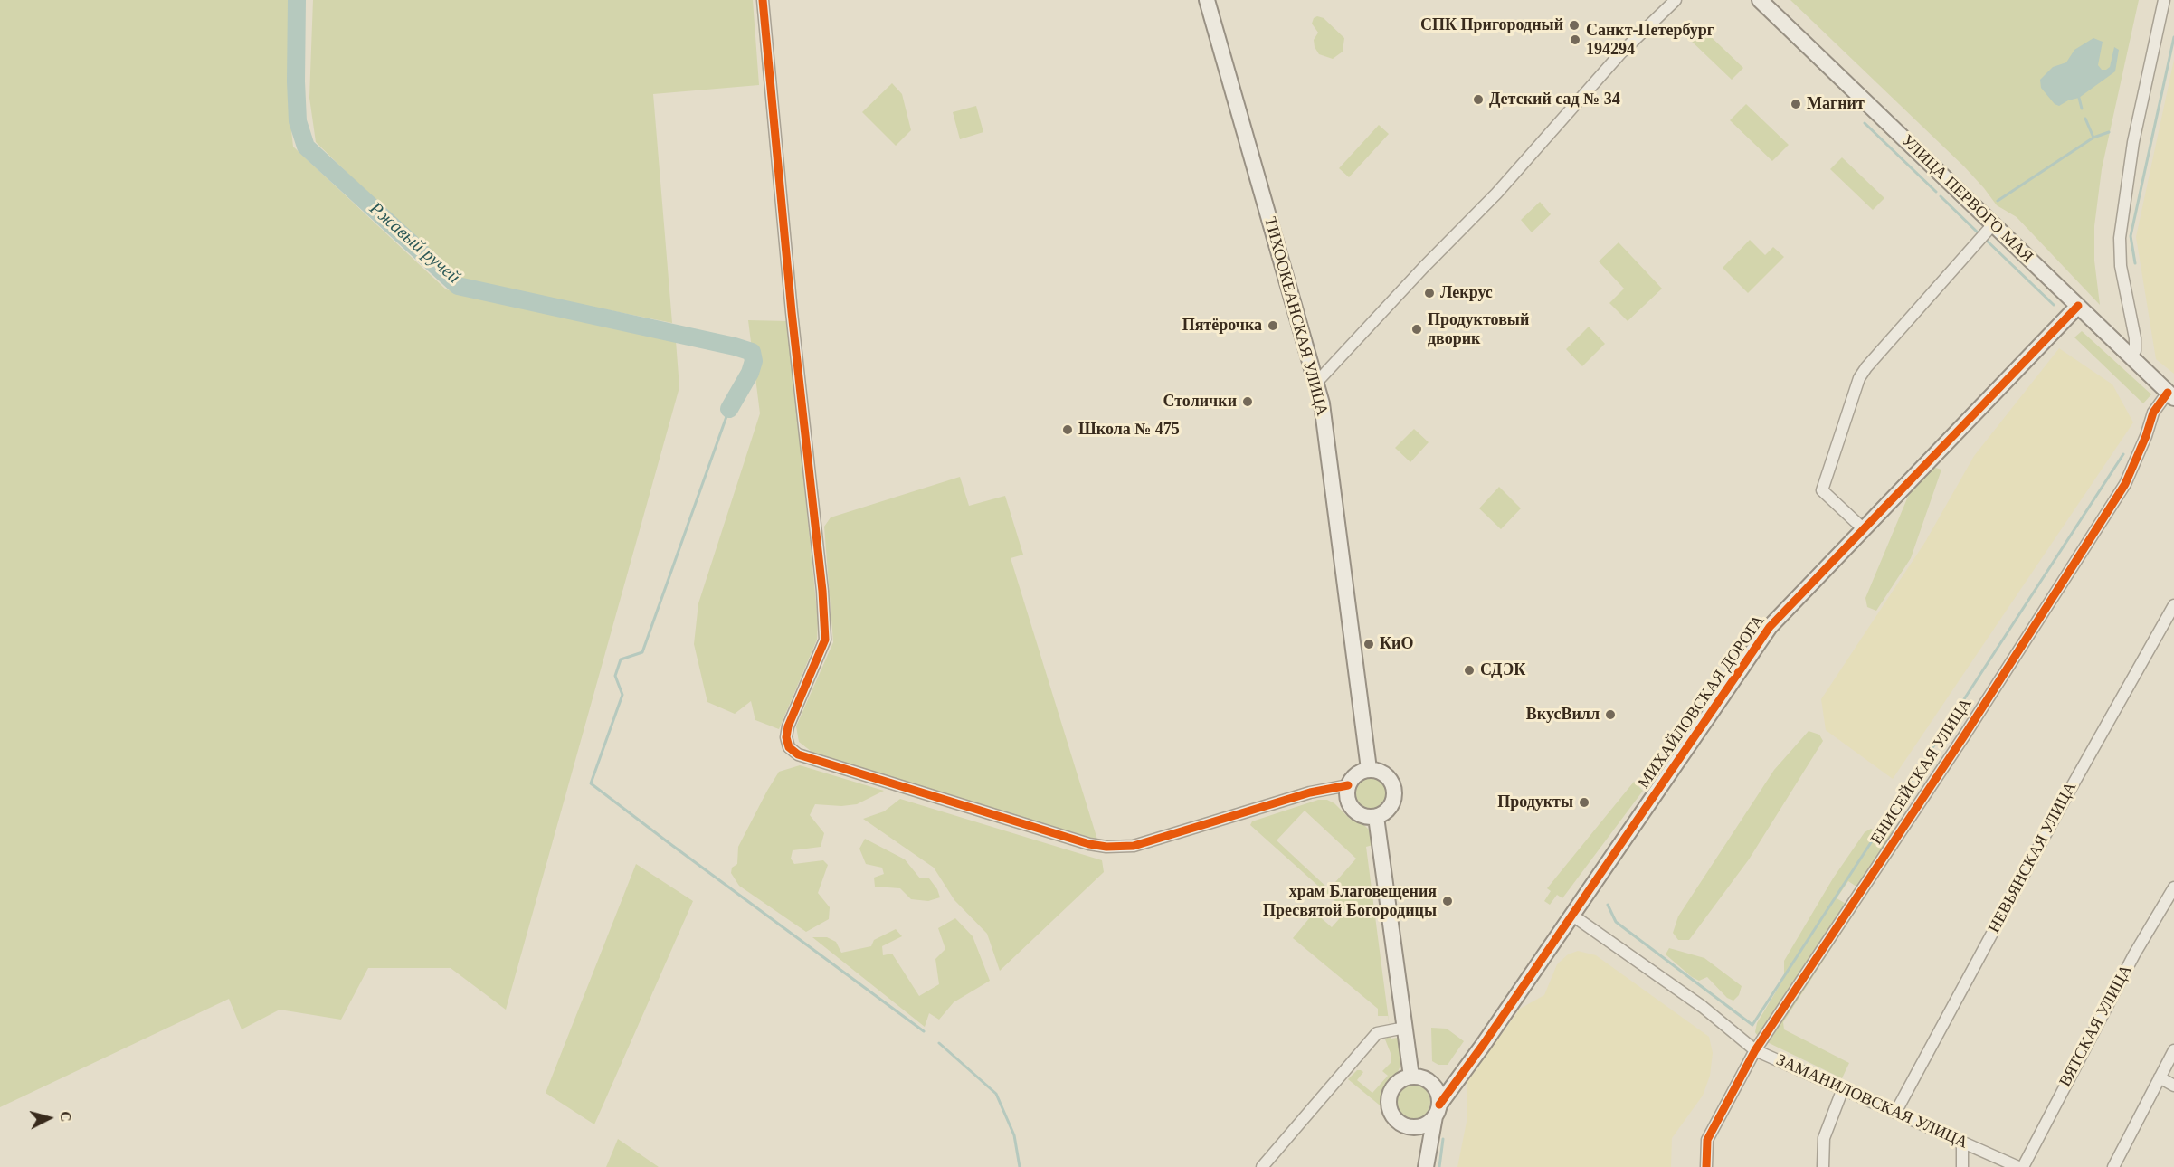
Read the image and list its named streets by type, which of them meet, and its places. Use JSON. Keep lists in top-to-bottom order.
{
  "streets": {
    "street": [
      "УЛИЦА ПЕРВОГО МАЯ",
      "ТИХООКЕАНСКАЯ УЛИЦА",
      "МИХАЙЛОВСКАЯ ДОРОГА",
      "ЕНИСЕЙСКАЯ УЛИЦА",
      "НЕВЬЯНСКАЯ УЛИЦА",
      "ВЯТСКАЯ УЛИЦА",
      "ЗАМАНИЛОВСКАЯ УЛИЦА"
    ]
  },
  "crossings": [
    ["УЛИЦА ПЕРВОГО МАЯ", "МИХАЙЛОВСКАЯ ДОРОГА"],
    ["УЛИЦА ПЕРВОГО МАЯ", "ЕНИСЕЙСКАЯ УЛИЦА"],
    ["МИХАЙЛОВСКАЯ ДОРОГА", "ЗАМАНИЛОВСКАЯ УЛИЦА"],
    ["ЕНИСЕЙСКАЯ УЛИЦА", "ЗАМАНИЛОВСКАЯ УЛИЦА"],
    ["НЕВЬЯНСКАЯ УЛИЦА", "ЗАМАНИЛОВСКАЯ УЛИЦА"]
  ],
  "water": ["Ржавый ручей"],
  "places": [
    "СПК Пригородный",
    "Санкт-Петербург 194294",
    "Детский сад № 34",
    "Магнит",
    "Лекрус",
    "Пятёрочка",
    "Продуктовый дворик",
    "Столички",
    "Школа № 475",
    "КиО",
    "СДЭК",
    "ВкусВилл",
    "Продукты",
    "храм Благовещения Пресвятой Богородицы"
  ],
  "north": "right"
}
